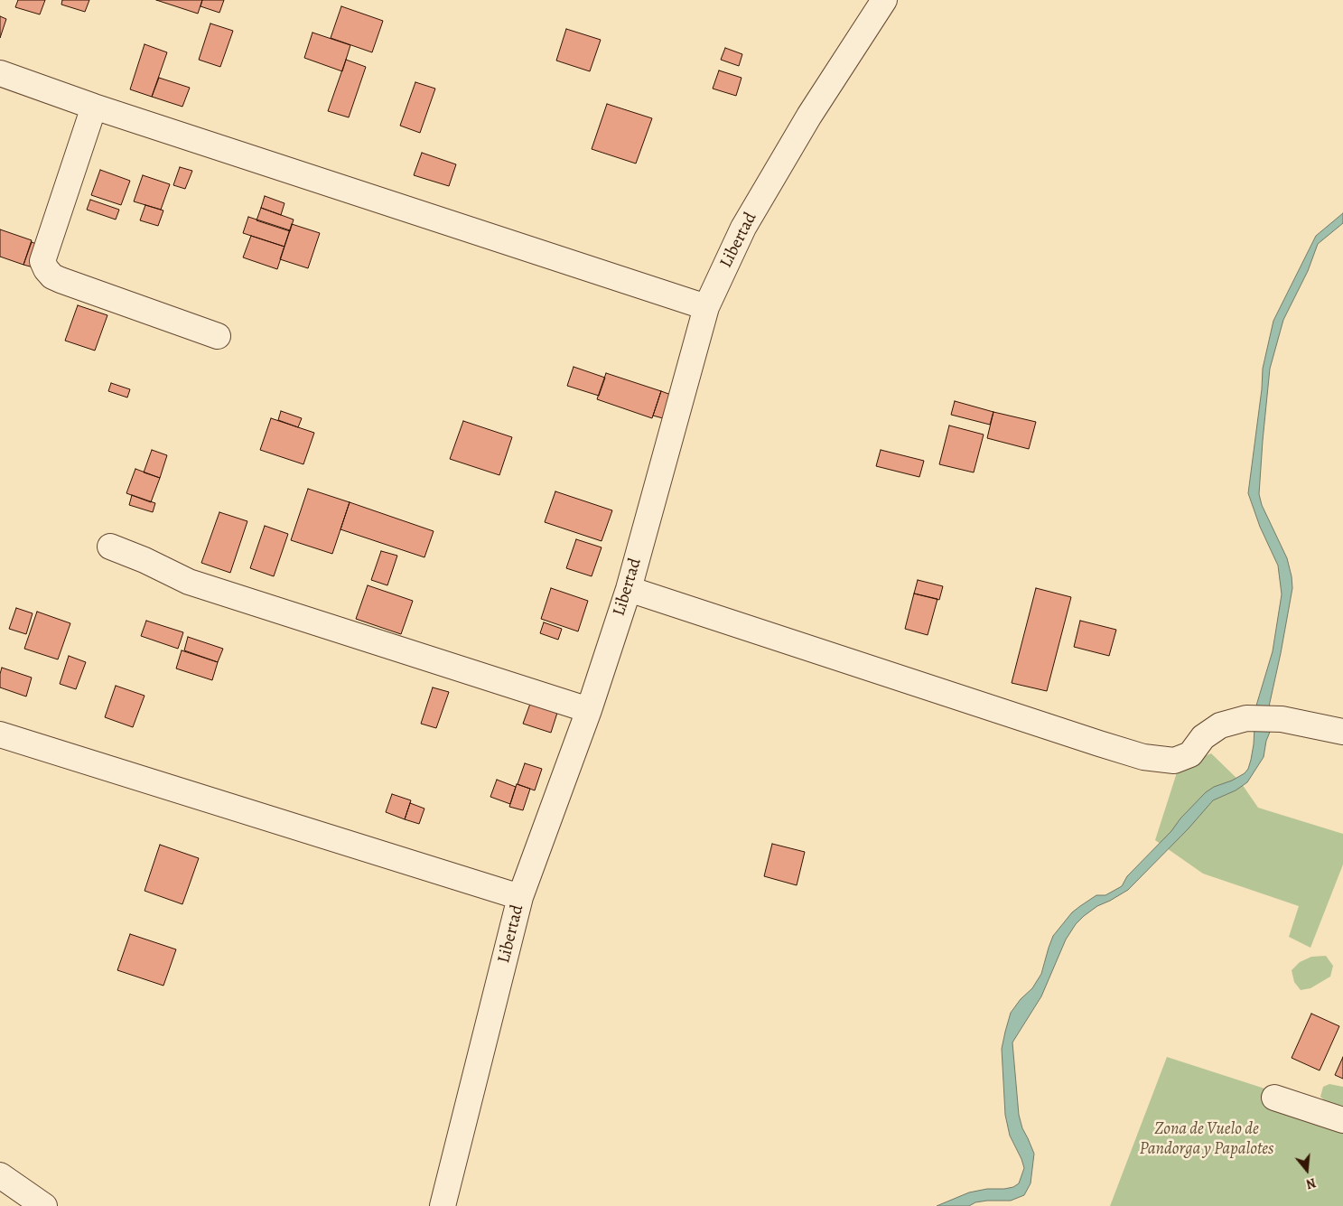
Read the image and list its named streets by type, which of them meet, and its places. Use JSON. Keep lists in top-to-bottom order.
{
  "streets": {
    "street": ["Libertad"]
  },
  "parks": ["Zona de Vuelo de Pandorga y Papalotes"],
  "north": "bottom"
}
